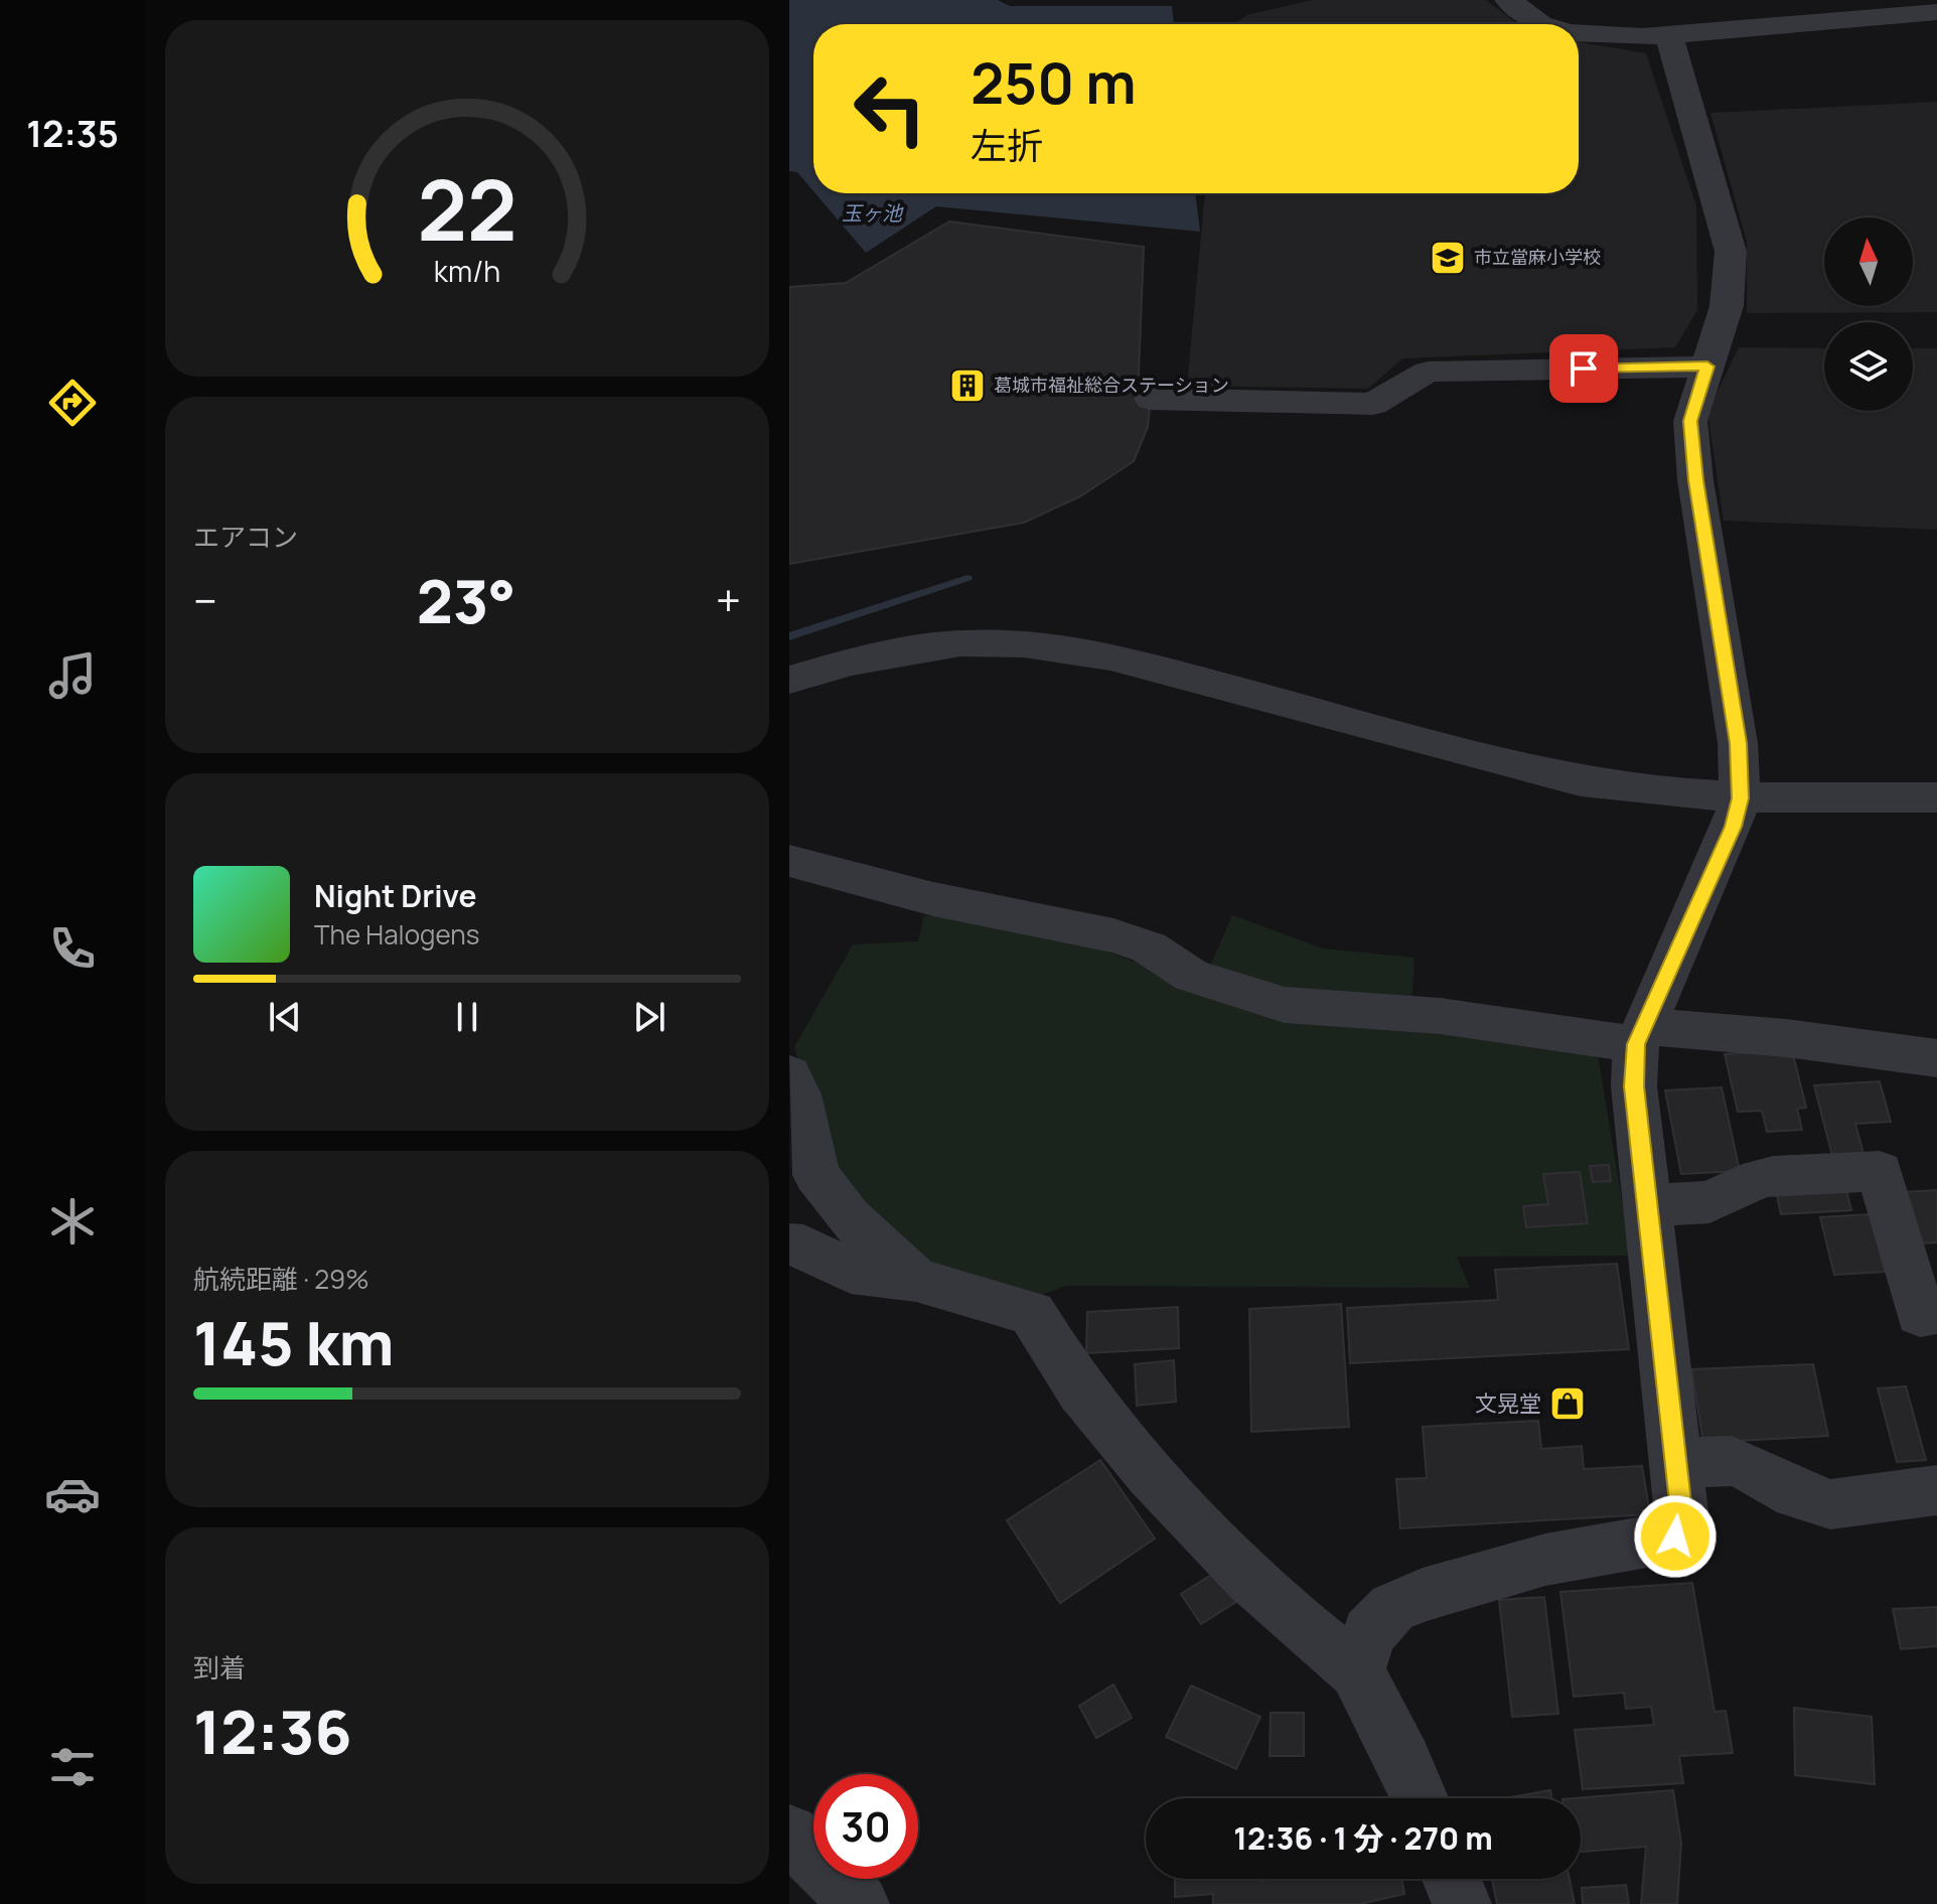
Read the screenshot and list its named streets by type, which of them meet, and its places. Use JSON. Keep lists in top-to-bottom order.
{
  "water": ["玉ヶ池"],
  "places": {
    "school or university": ["市立當麻小学校"],
    "building": ["葛城市福祉総合ステーション"],
    "shop": ["文晃堂"]
  },
  "north": "top",
  "page": {
    "tabs": "12:35",
    "turn": ["250 m", "左折"],
    "tile": [
      "エアコン",
      ["航続距離 · 29%", "145 km"],
      ["到着", "12:36"]
    ],
    "heat": ["−", "23°", "+"],
    "song": ["Night Drive", "The Halogens"],
    "limit": "30",
    "trip": "12:36 · 1 分 · 270 m",
    "gauge": ["22", "km/h"]
  }
}
